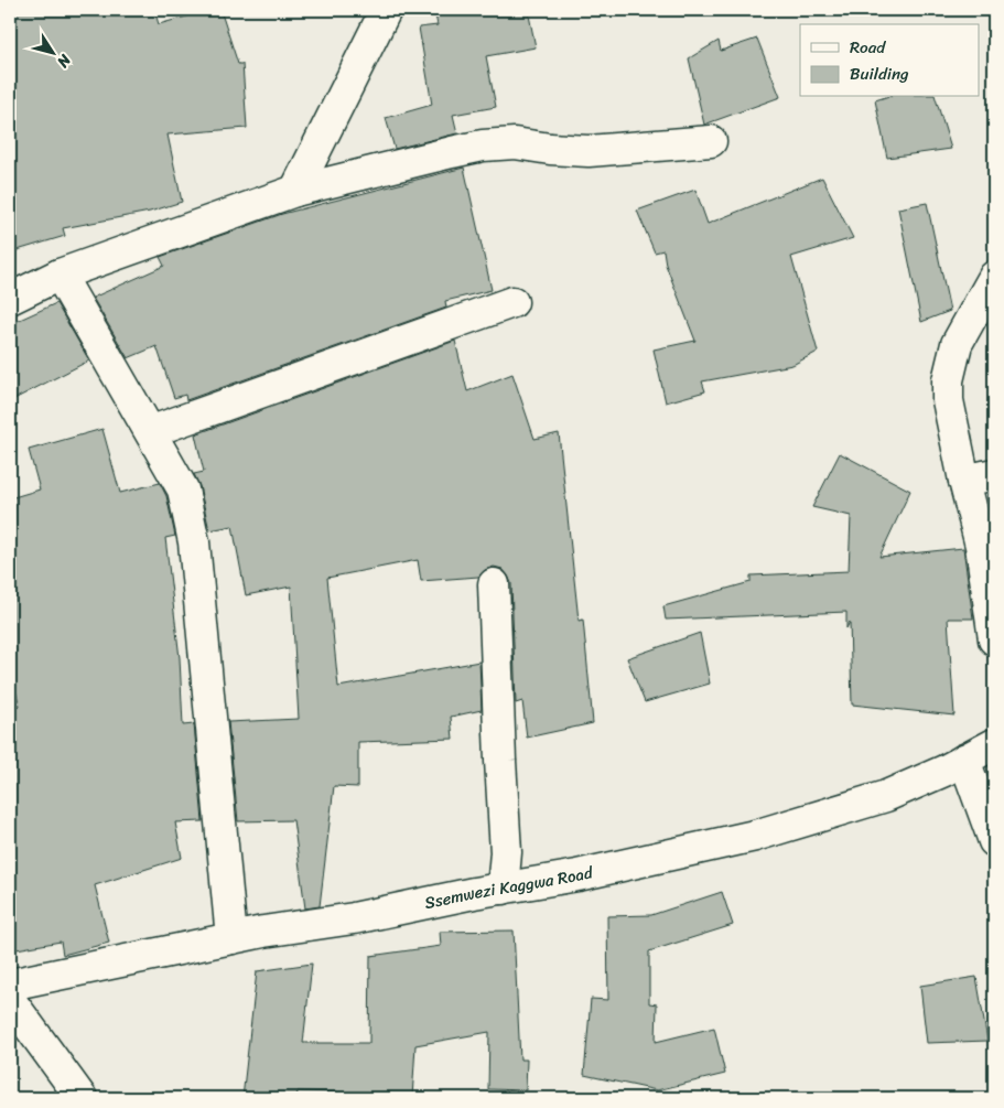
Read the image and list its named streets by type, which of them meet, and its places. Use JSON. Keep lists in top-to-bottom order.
{
  "streets": {
    "street": ["Ssemwezi Kaggwa Road"]
  },
  "legend": ["Road", "Building"],
  "north": "bottom right"
}
